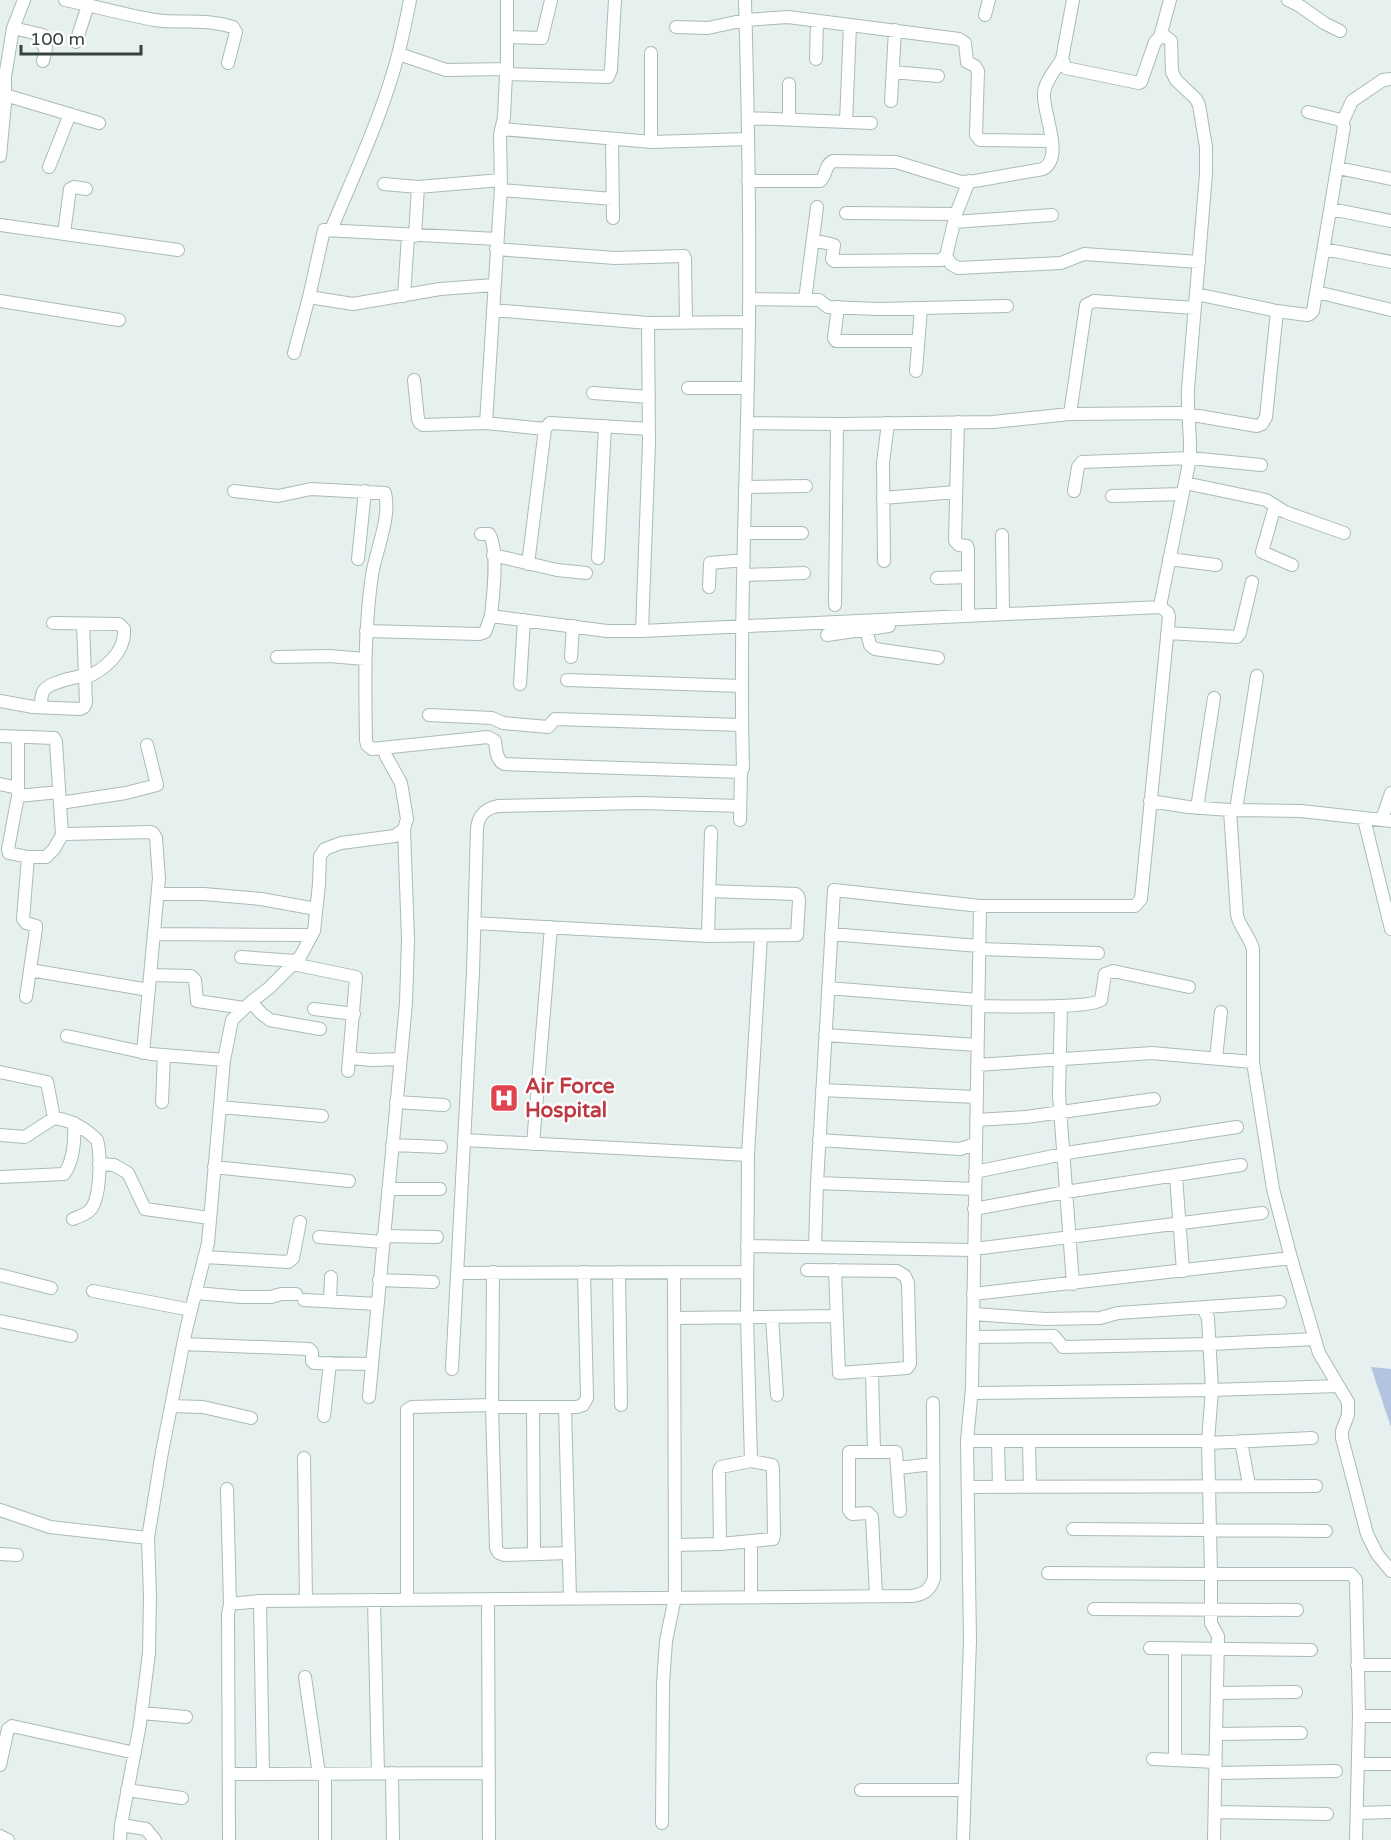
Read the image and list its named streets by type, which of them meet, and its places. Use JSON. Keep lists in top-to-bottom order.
{
  "places": {
    "hospital": ["Air Force Hospital"]
  },
  "scale_bar": "100 m"
}
